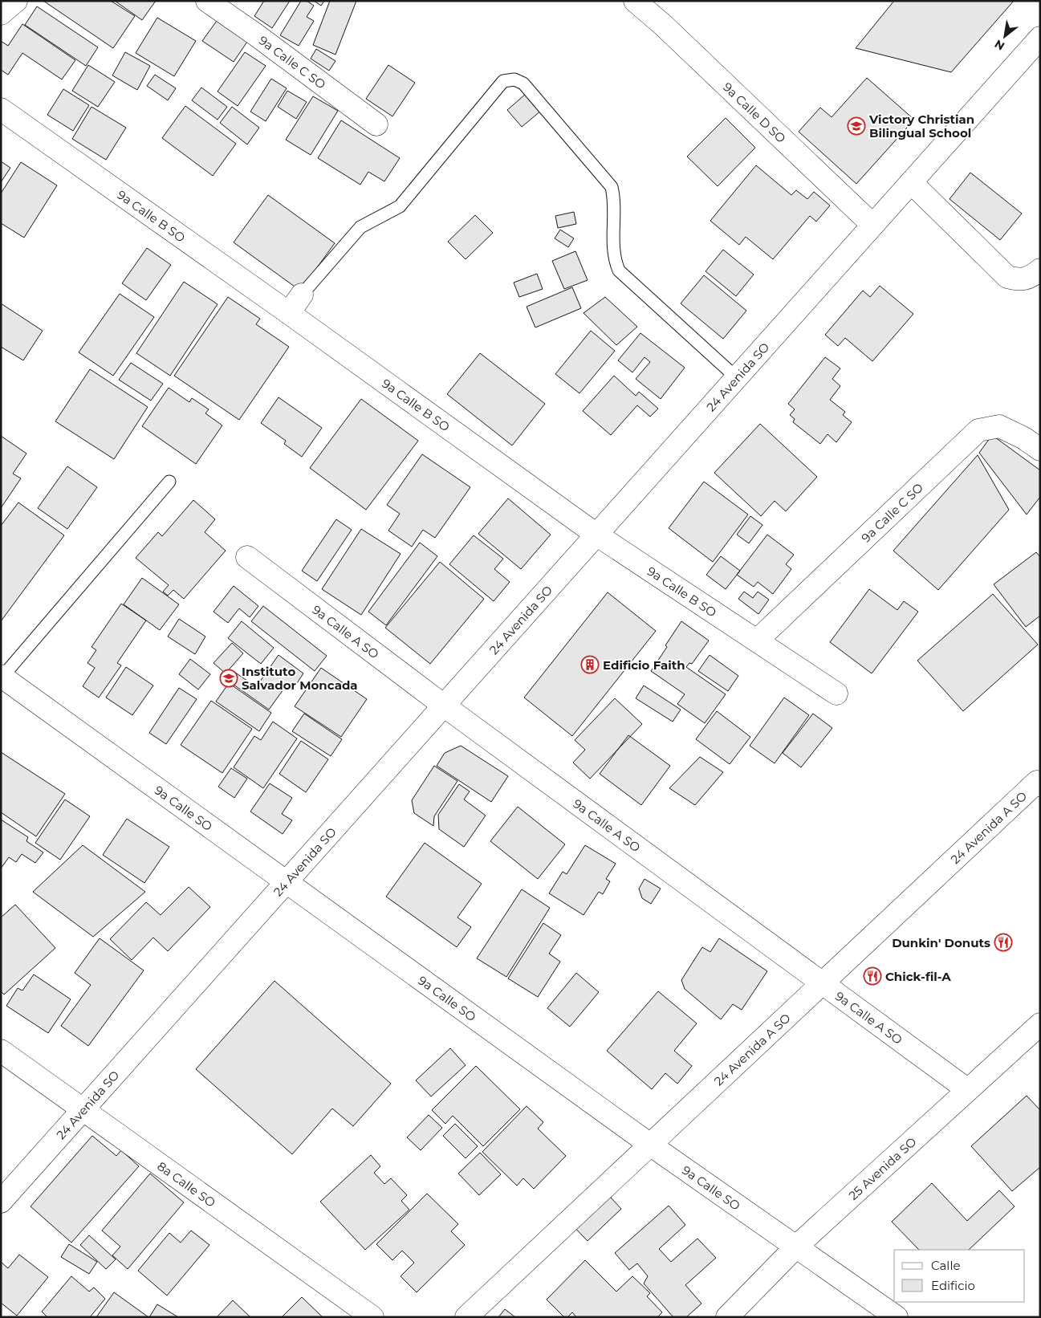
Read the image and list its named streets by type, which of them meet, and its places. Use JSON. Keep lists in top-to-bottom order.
{
  "streets": {
    "street": [
      "9a Calle C SO",
      "9a Calle D SO",
      "9a Calle B SO",
      "24 Avenida SO",
      "9a Calle A SO",
      "9a Calle SO",
      "24 Avenida A SO",
      "25 Avenida SO",
      "8a Calle SO"
    ]
  },
  "crossings": [
    ["9a Calle C SO", "9a Calle B SO"],
    ["9a Calle D SO", "24 Avenida SO"],
    ["9a Calle B SO", "24 Avenida SO"],
    ["24 Avenida SO", "9a Calle A SO"],
    ["24 Avenida SO", "9a Calle SO"],
    ["24 Avenida SO", "8a Calle SO"],
    ["9a Calle A SO", "24 Avenida A SO"],
    ["9a Calle A SO", "25 Avenida SO"],
    ["9a Calle SO", "24 Avenida A SO"],
    ["9a Calle SO", "25 Avenida SO"]
  ],
  "places": {
    "school or university": ["Victory Christian Bilingual School", "Instituto Salvador Moncada"],
    "building": ["Edificio Faith"],
    "restaurant": ["Dunkin' Donuts", "Chick-fil-A"]
  },
  "legend": ["Calle", "Edificio"],
  "north": "bottom left"
}
